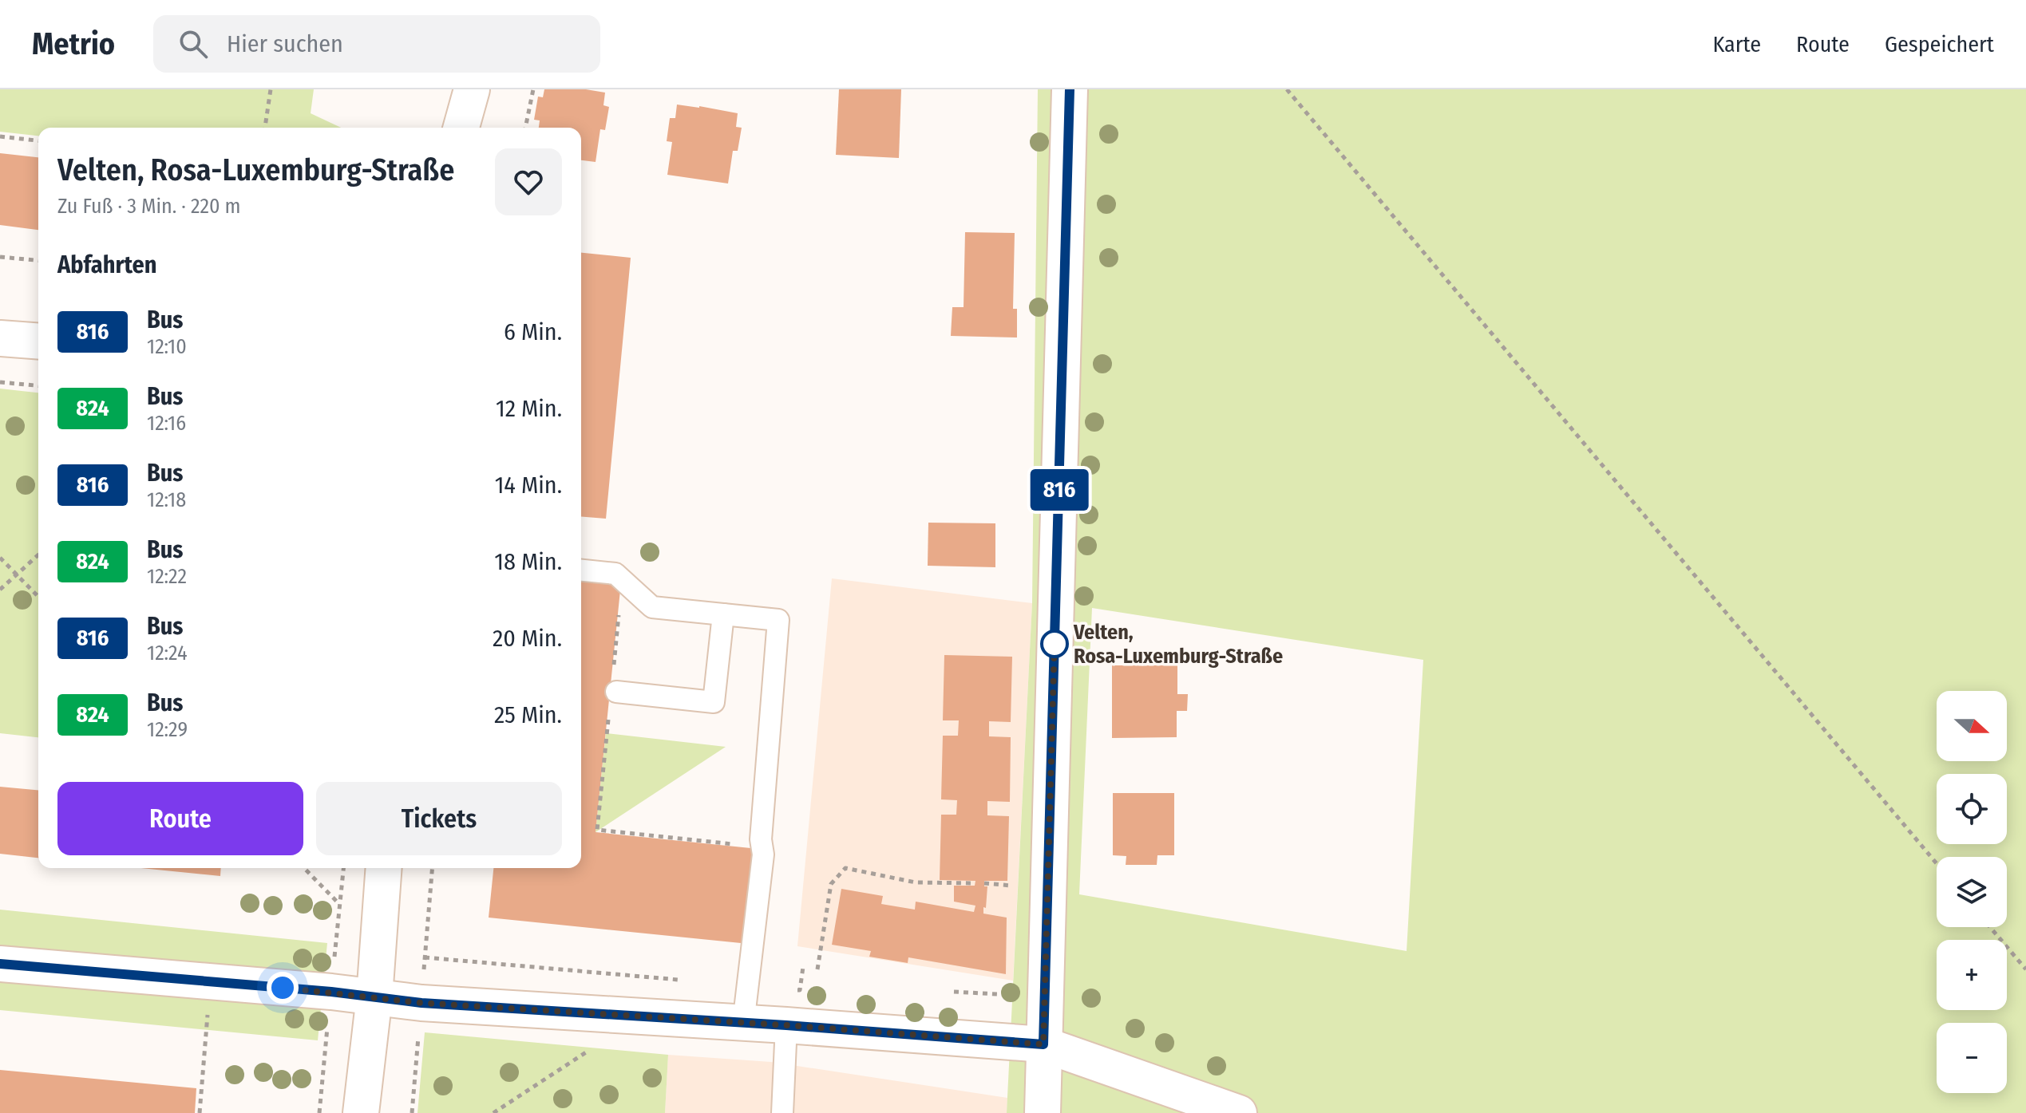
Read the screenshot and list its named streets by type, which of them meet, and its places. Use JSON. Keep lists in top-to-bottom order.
{
  "places": ["Velten, Rosa-Luxemburg-Straße"],
  "lines": ["bus line 816"],
  "north": "right",
  "page": {
    "header": "Metrio",
    "search": "Hier suchen",
    "nav": ["Karte", "Route", "Gespeichert"],
    "on_map": "816",
    "heading": [
      ["Velten, Rosa-Luxemburg-Straße", "Zu Fuß · 3 Min. · 220 m"],
      "Abfahrten"
    ],
    "list": [
      {
        "mark": "816",
        "name": "Bus",
        "note": "12:10",
        "value": "6 Min."
      },
      {
        "mark": "824",
        "name": "Bus",
        "note": "12:16",
        "value": "12 Min."
      },
      {
        "mark": "816",
        "name": "Bus",
        "note": "12:18",
        "value": "14 Min."
      },
      {
        "mark": "824",
        "name": "Bus",
        "note": "12:22",
        "value": "18 Min."
      },
      {
        "mark": "816",
        "name": "Bus",
        "note": "12:24",
        "value": "20 Min."
      },
      {
        "mark": "824",
        "name": "Bus",
        "note": "12:29",
        "value": "25 Min."
      }
    ],
    "map_buttons": ["+", "−"],
    "buttons": ["Route", "Tickets"]
  }
}
